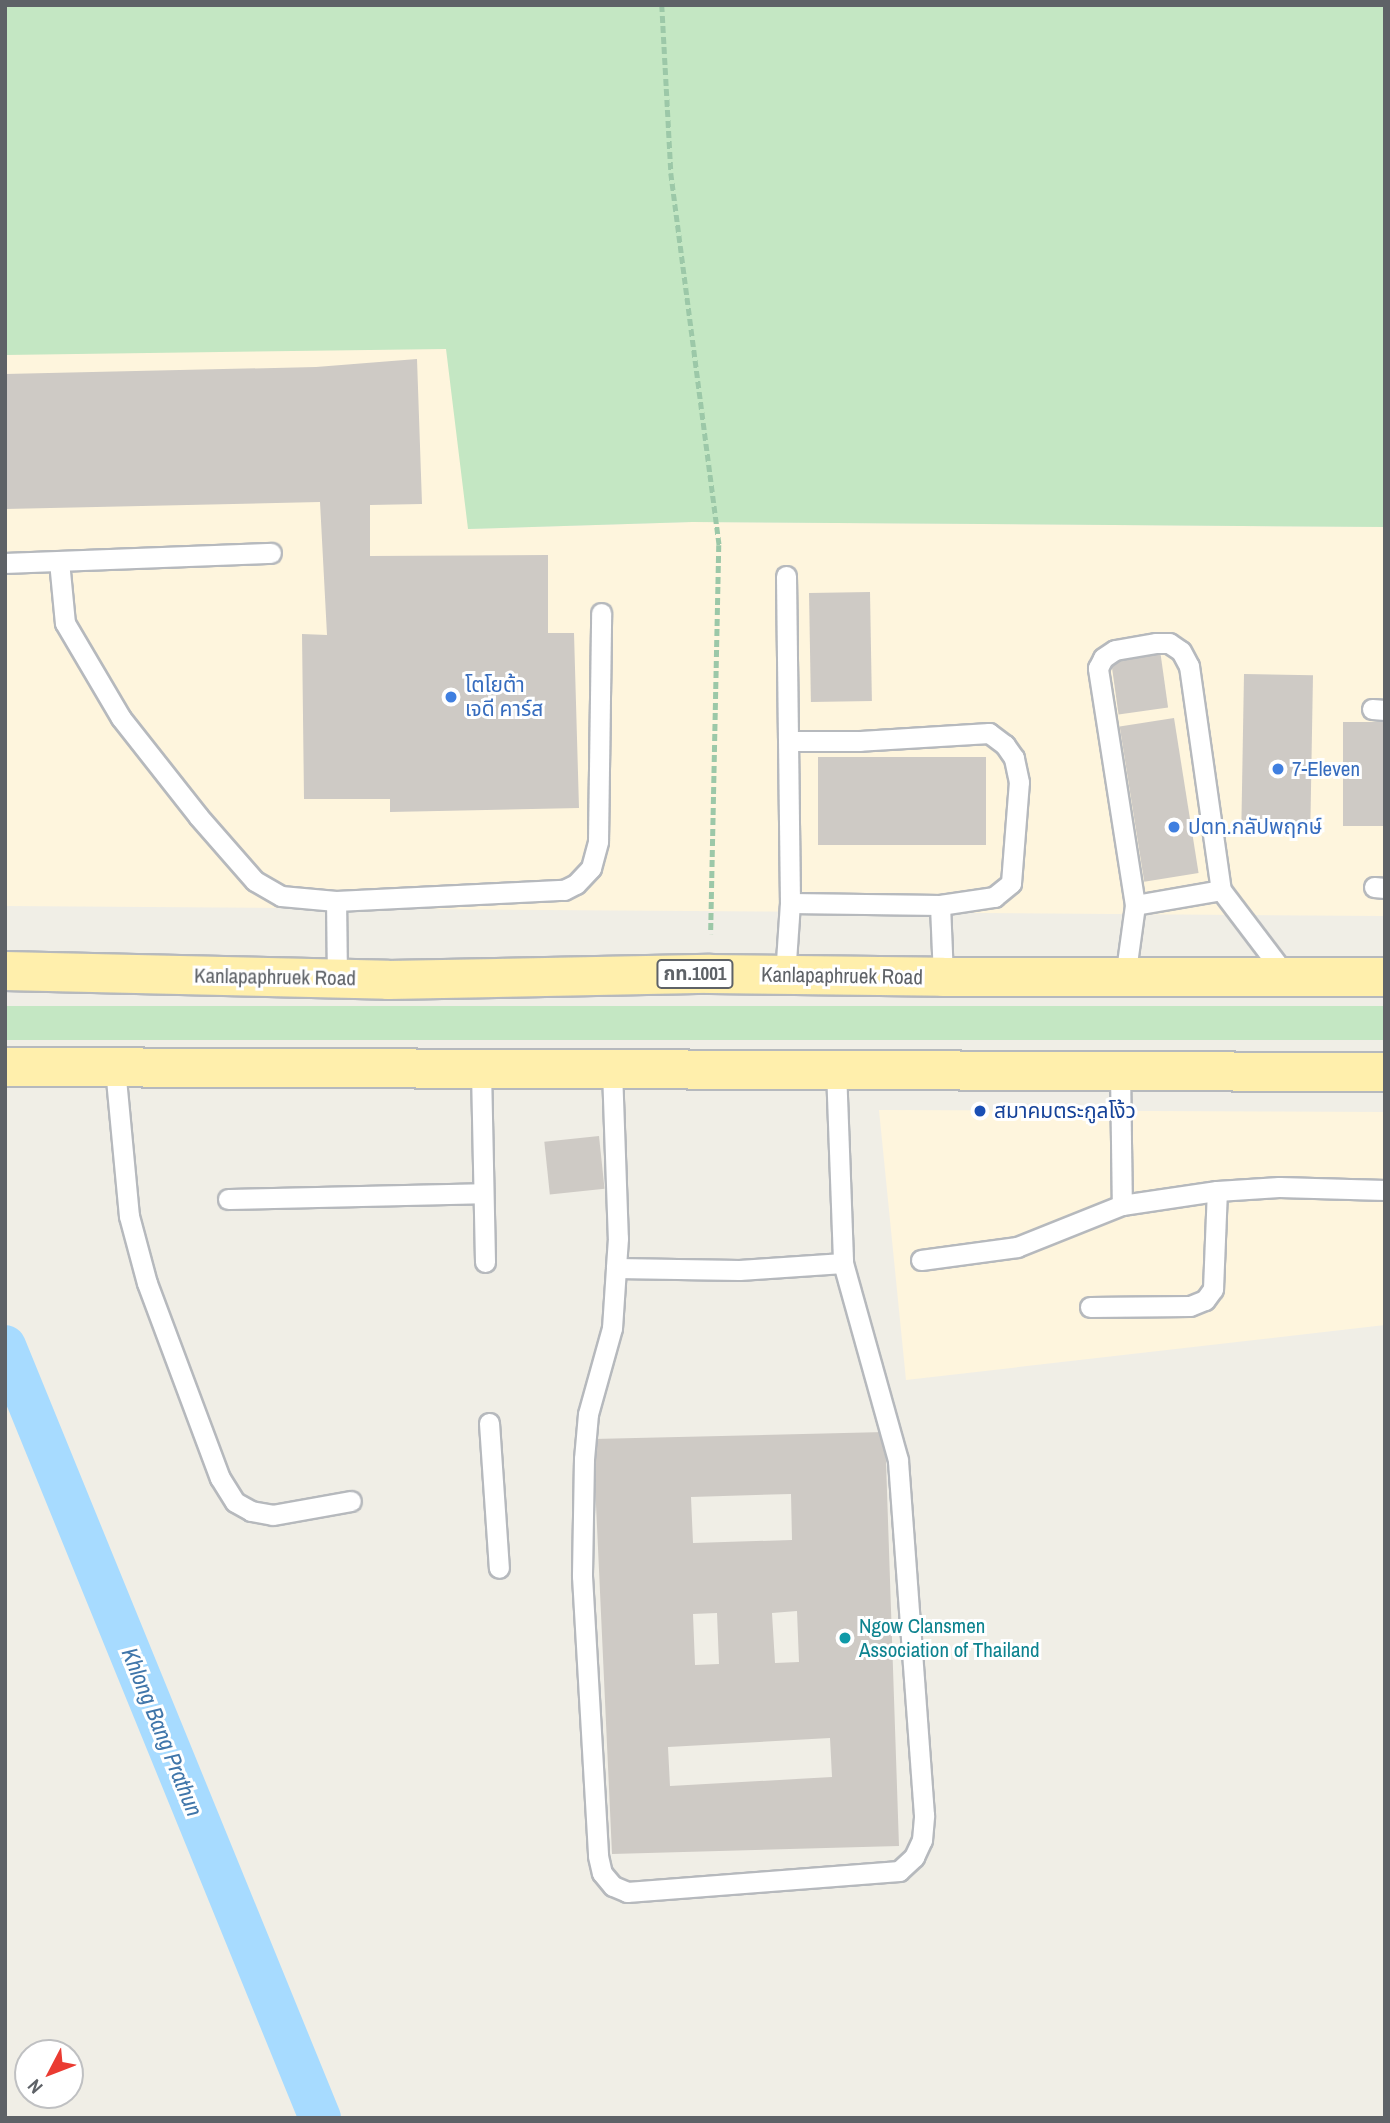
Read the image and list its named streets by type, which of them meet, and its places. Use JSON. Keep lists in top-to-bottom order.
{
  "streets": {
    "main road": ["กท.1001", "Kanlapaphruek Road"]
  },
  "water": ["Khlong Bang Prathun"],
  "places": [
    "โตโยต้า เจดี คาร์ส",
    "7-Eleven",
    "ปตท.กลัปพฤกษ์",
    "สมาคมตระกูลโง้ว",
    "Ngow Clansmen Association of Thailand"
  ],
  "north": "bottom left"
}
